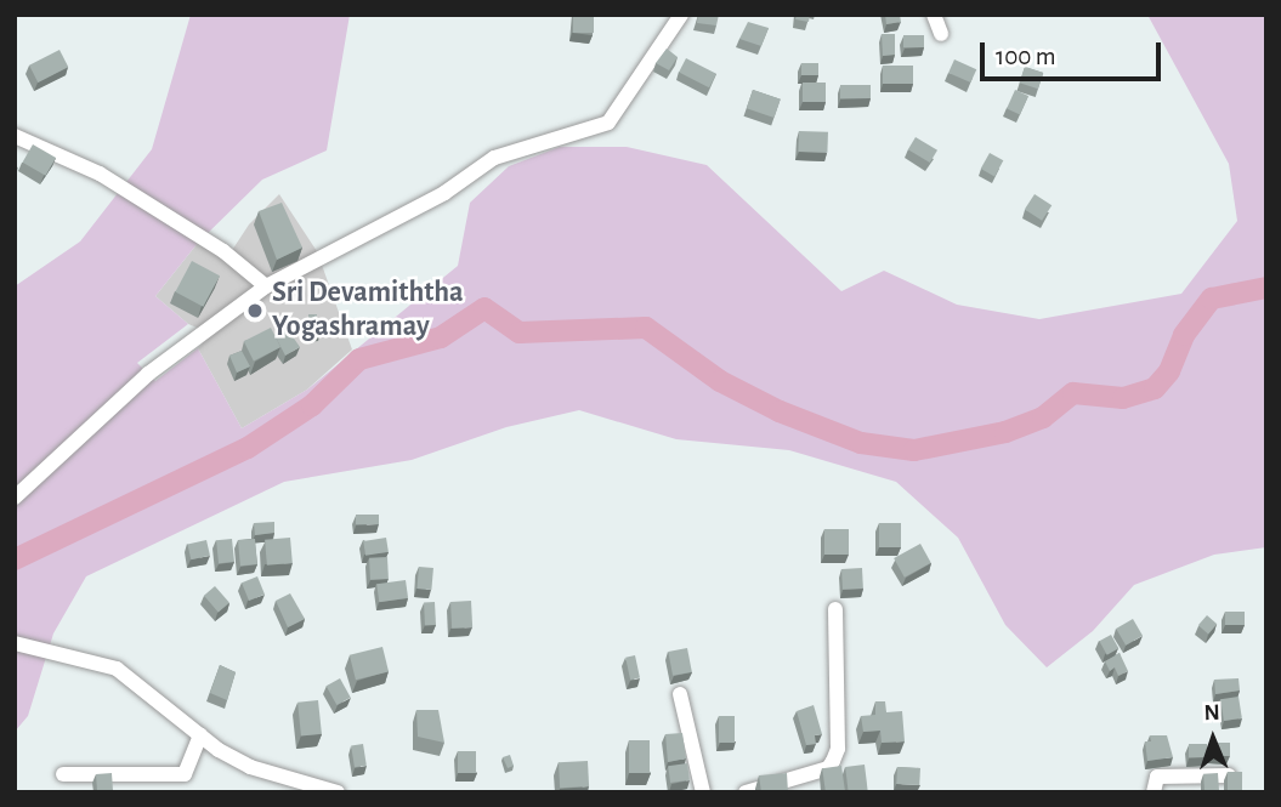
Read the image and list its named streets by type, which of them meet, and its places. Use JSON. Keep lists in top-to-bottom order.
{
  "places": ["Sri Devamiththa Yogashramay"],
  "scale_bar": "100 m",
  "north": "top"
}
